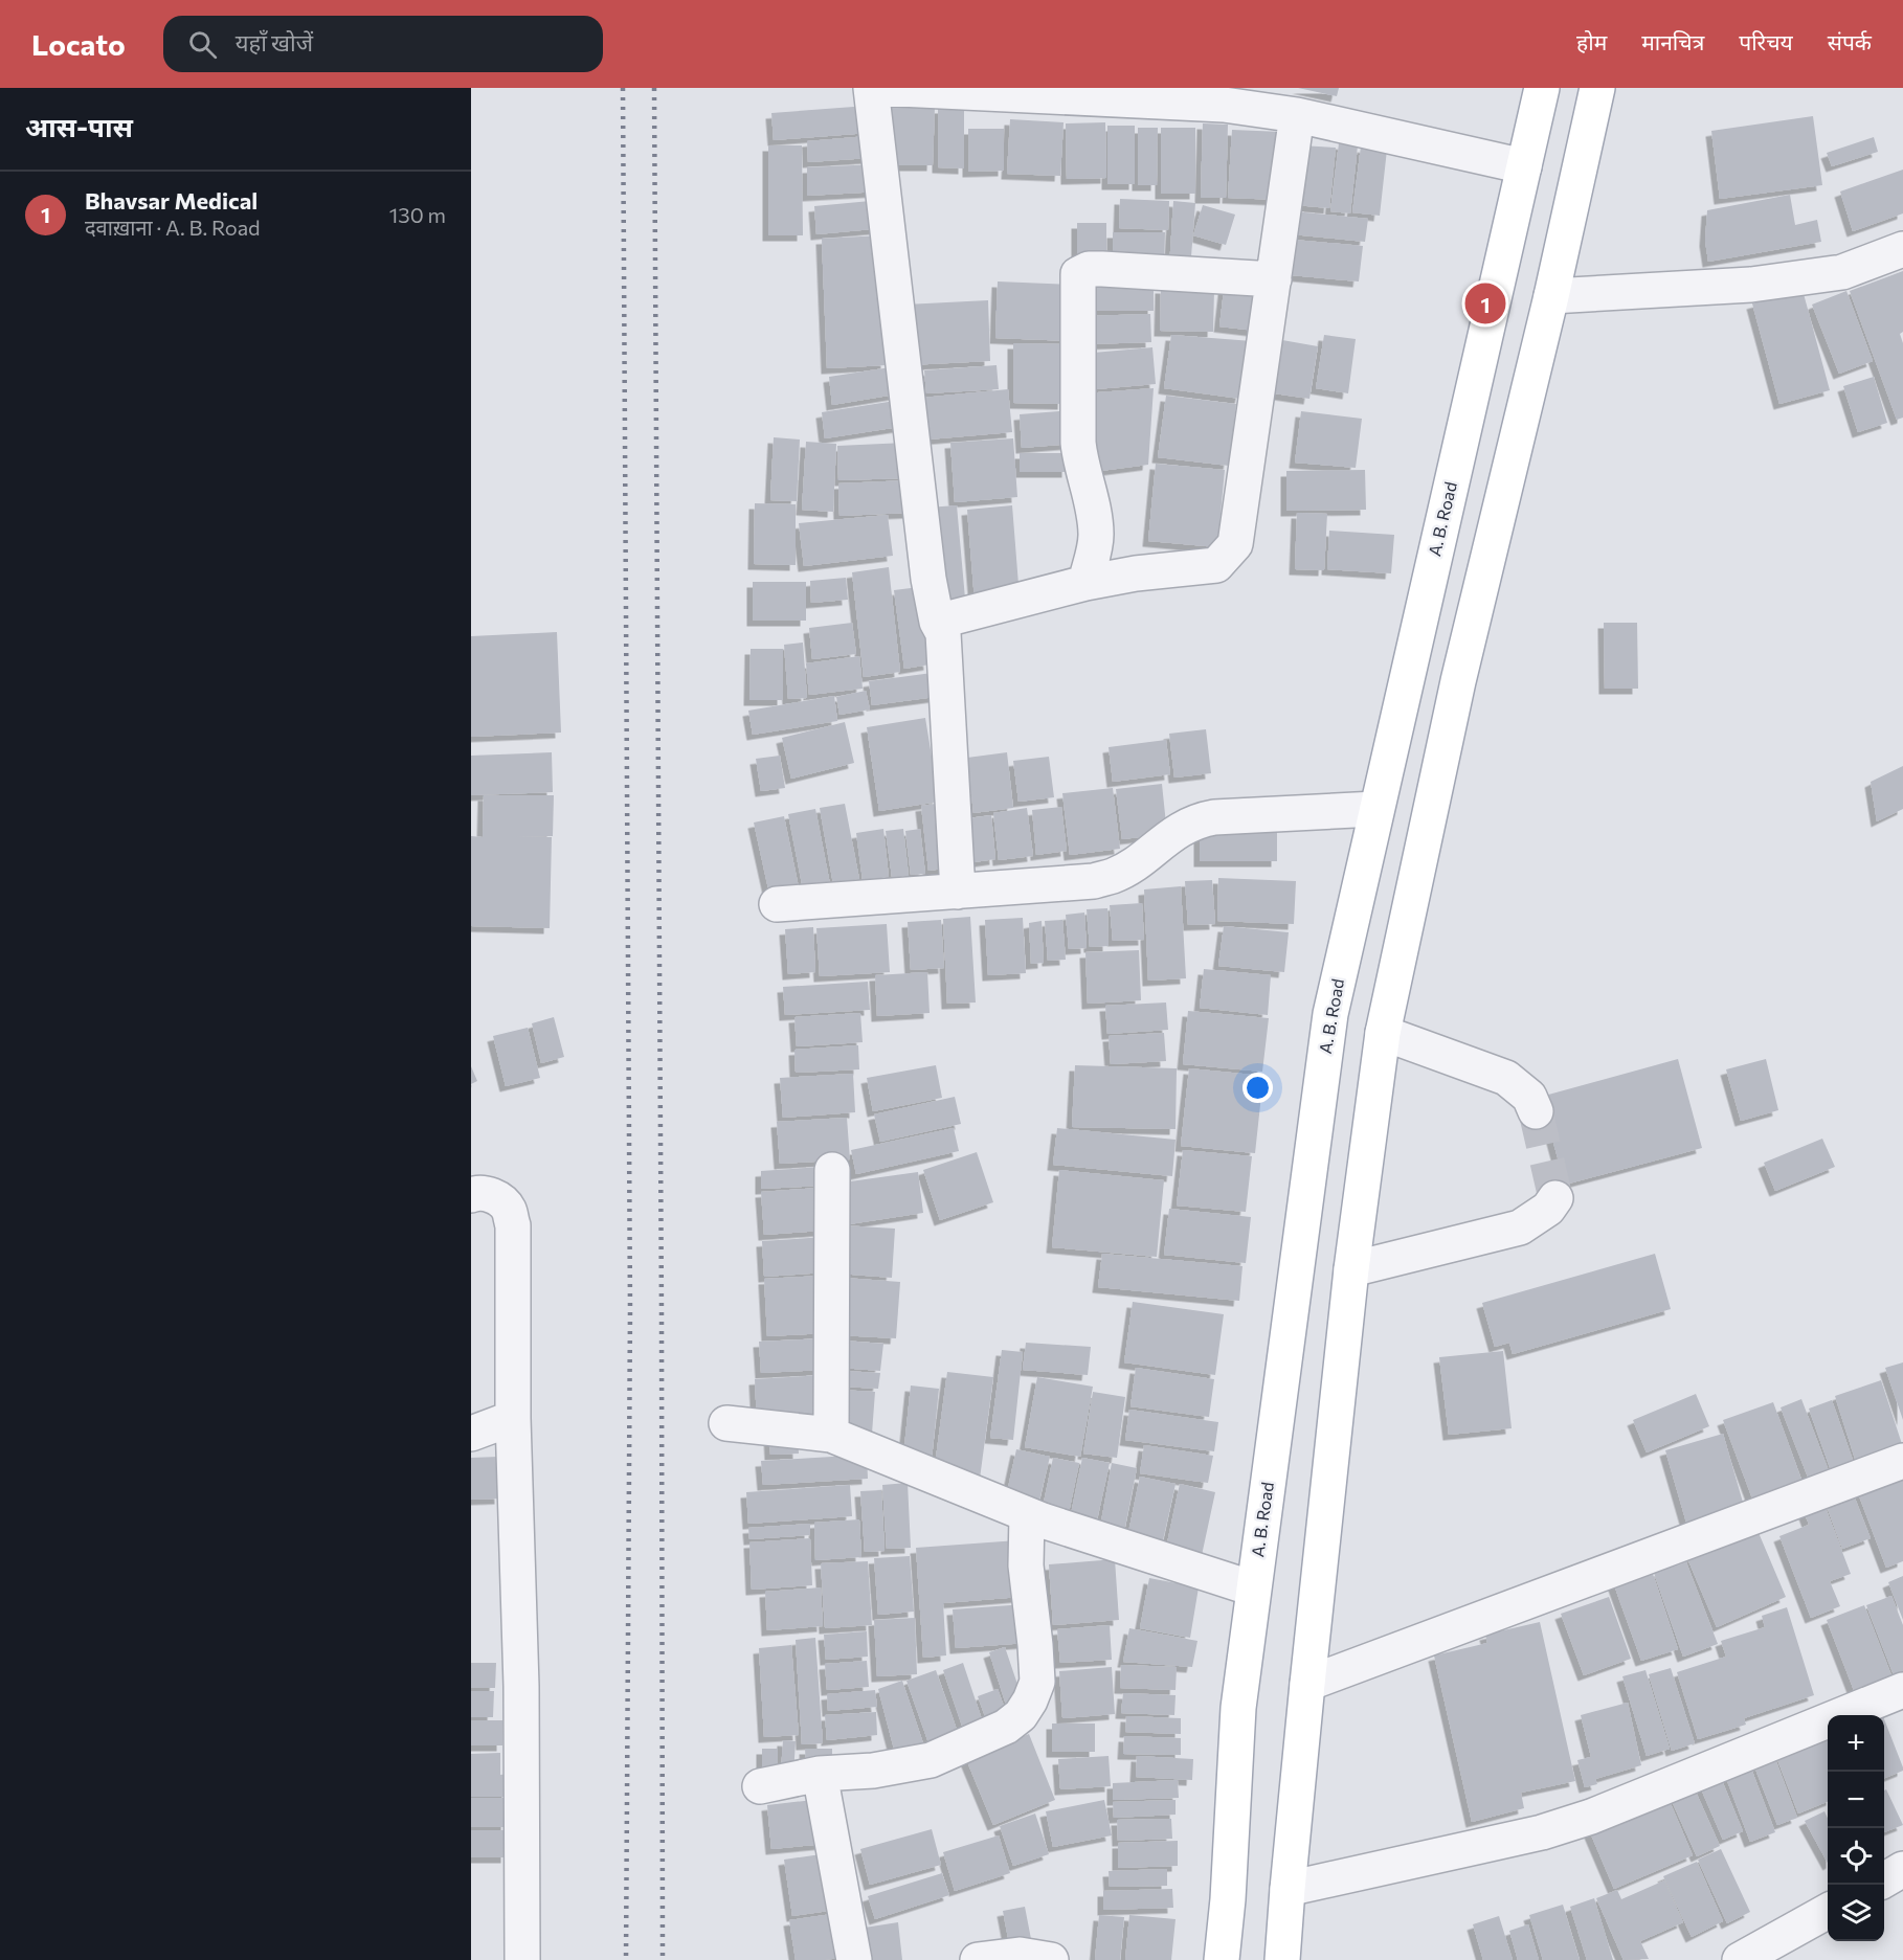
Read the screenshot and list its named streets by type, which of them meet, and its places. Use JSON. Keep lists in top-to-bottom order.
{
  "streets": {
    "main road": ["A. B. Road"]
  },
  "page": {
    "header": "Locato",
    "search": "यहाँ खोजें",
    "nav": [
      "होम",
      "मानचित्र",
      "परिचय",
      "संपर्क"
    ],
    "heading": "आस-पास",
    "list": [
      {
        "mark": "1",
        "name": "Bhavsar Medical",
        "note": "दवाख़ाना · A. B. Road",
        "value": "130 m"
      }
    ],
    "pins": "1",
    "map_buttons": ["+", "−"]
  }
}
